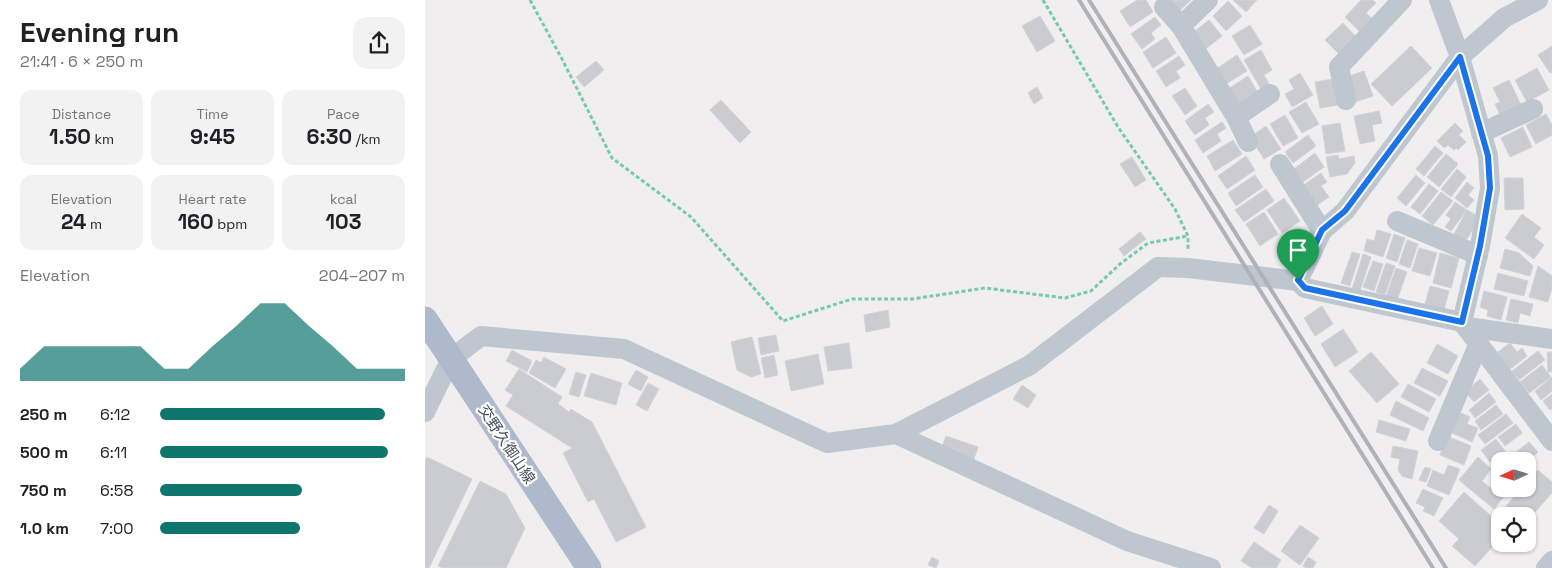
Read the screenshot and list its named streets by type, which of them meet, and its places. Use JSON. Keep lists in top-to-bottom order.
{
  "streets": {
    "main road": ["交野久御山線"]
  },
  "north": "left",
  "page": {
    "heading": ["Evening run", "21:41 · 6 × 250 m"],
    "stats": [
      ["Distance", "1.50 km"],
      ["Time", "9:45"],
      ["Pace", "6:30 /km"],
      ["Elevation", "24 m"],
      ["Heart rate", "160 bpm"],
      ["kcal", "103"]
    ],
    "chart": ["Elevation", "204–207 m"],
    "list": [
      {
        "name": "250 m",
        "note": "6:12"
      },
      {
        "name": "500 m",
        "note": "6:11"
      },
      {
        "name": "750 m",
        "note": "6:58"
      },
      {
        "name": "1.0 km",
        "note": "7:00"
      }
    ]
  }
}
